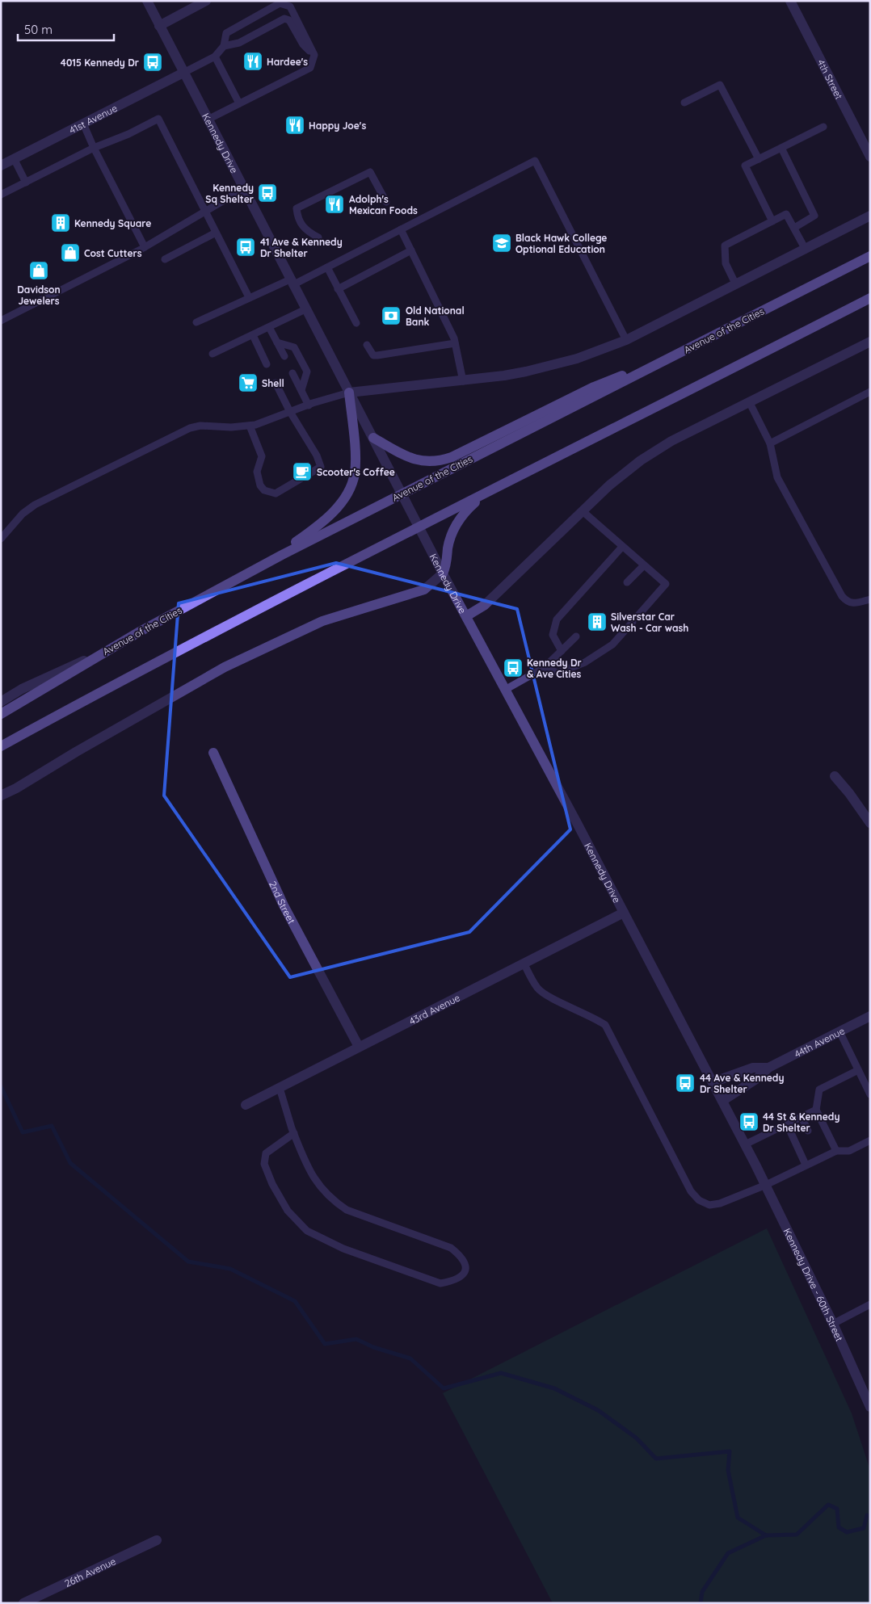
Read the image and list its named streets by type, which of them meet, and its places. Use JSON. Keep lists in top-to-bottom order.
{
  "streets": {
    "main road": ["Avenue of the Cities"],
    "street": [
      "4th Street",
      "41st Avenue",
      "Kennedy Drive",
      "2nd Street",
      "43rd Avenue",
      "44th Avenue",
      "Kennedy Drive - 60th Street",
      "26th Avenue"
    ]
  },
  "crossings": [
    ["41st Avenue", "Kennedy Drive"],
    ["Kennedy Drive", "Avenue of the Cities"],
    ["Kennedy Drive", "43rd Avenue"],
    ["Kennedy Drive", "44th Avenue"],
    ["Kennedy Drive", "Kennedy Drive - 60th Street"],
    ["2nd Street", "43rd Avenue"]
  ],
  "places": {
    "restaurant": ["Hardee's", "Happy Joe's", "Adolph's Mexican Foods"],
    "bus stop": [
      "4015 Kennedy Dr",
      "Kennedy Sq Shelter",
      "41 Ave & Kennedy Dr Shelter",
      "Kennedy Dr & Ave Cities",
      "44 Ave & Kennedy Dr Shelter",
      "44 St & Kennedy Dr Shelter"
    ],
    "building": ["Kennedy Square", "Silverstar Car Wash - Car wash"],
    "school or university": ["Black Hawk College Optional Education"],
    "shop": ["Cost Cutters", "Davidson Jewelers"],
    "bank": ["Old National Bank"],
    "supermarket": ["Shell"],
    "cafe": ["Scooter's Coffee"]
  },
  "scale_bar": "50 m"
}
